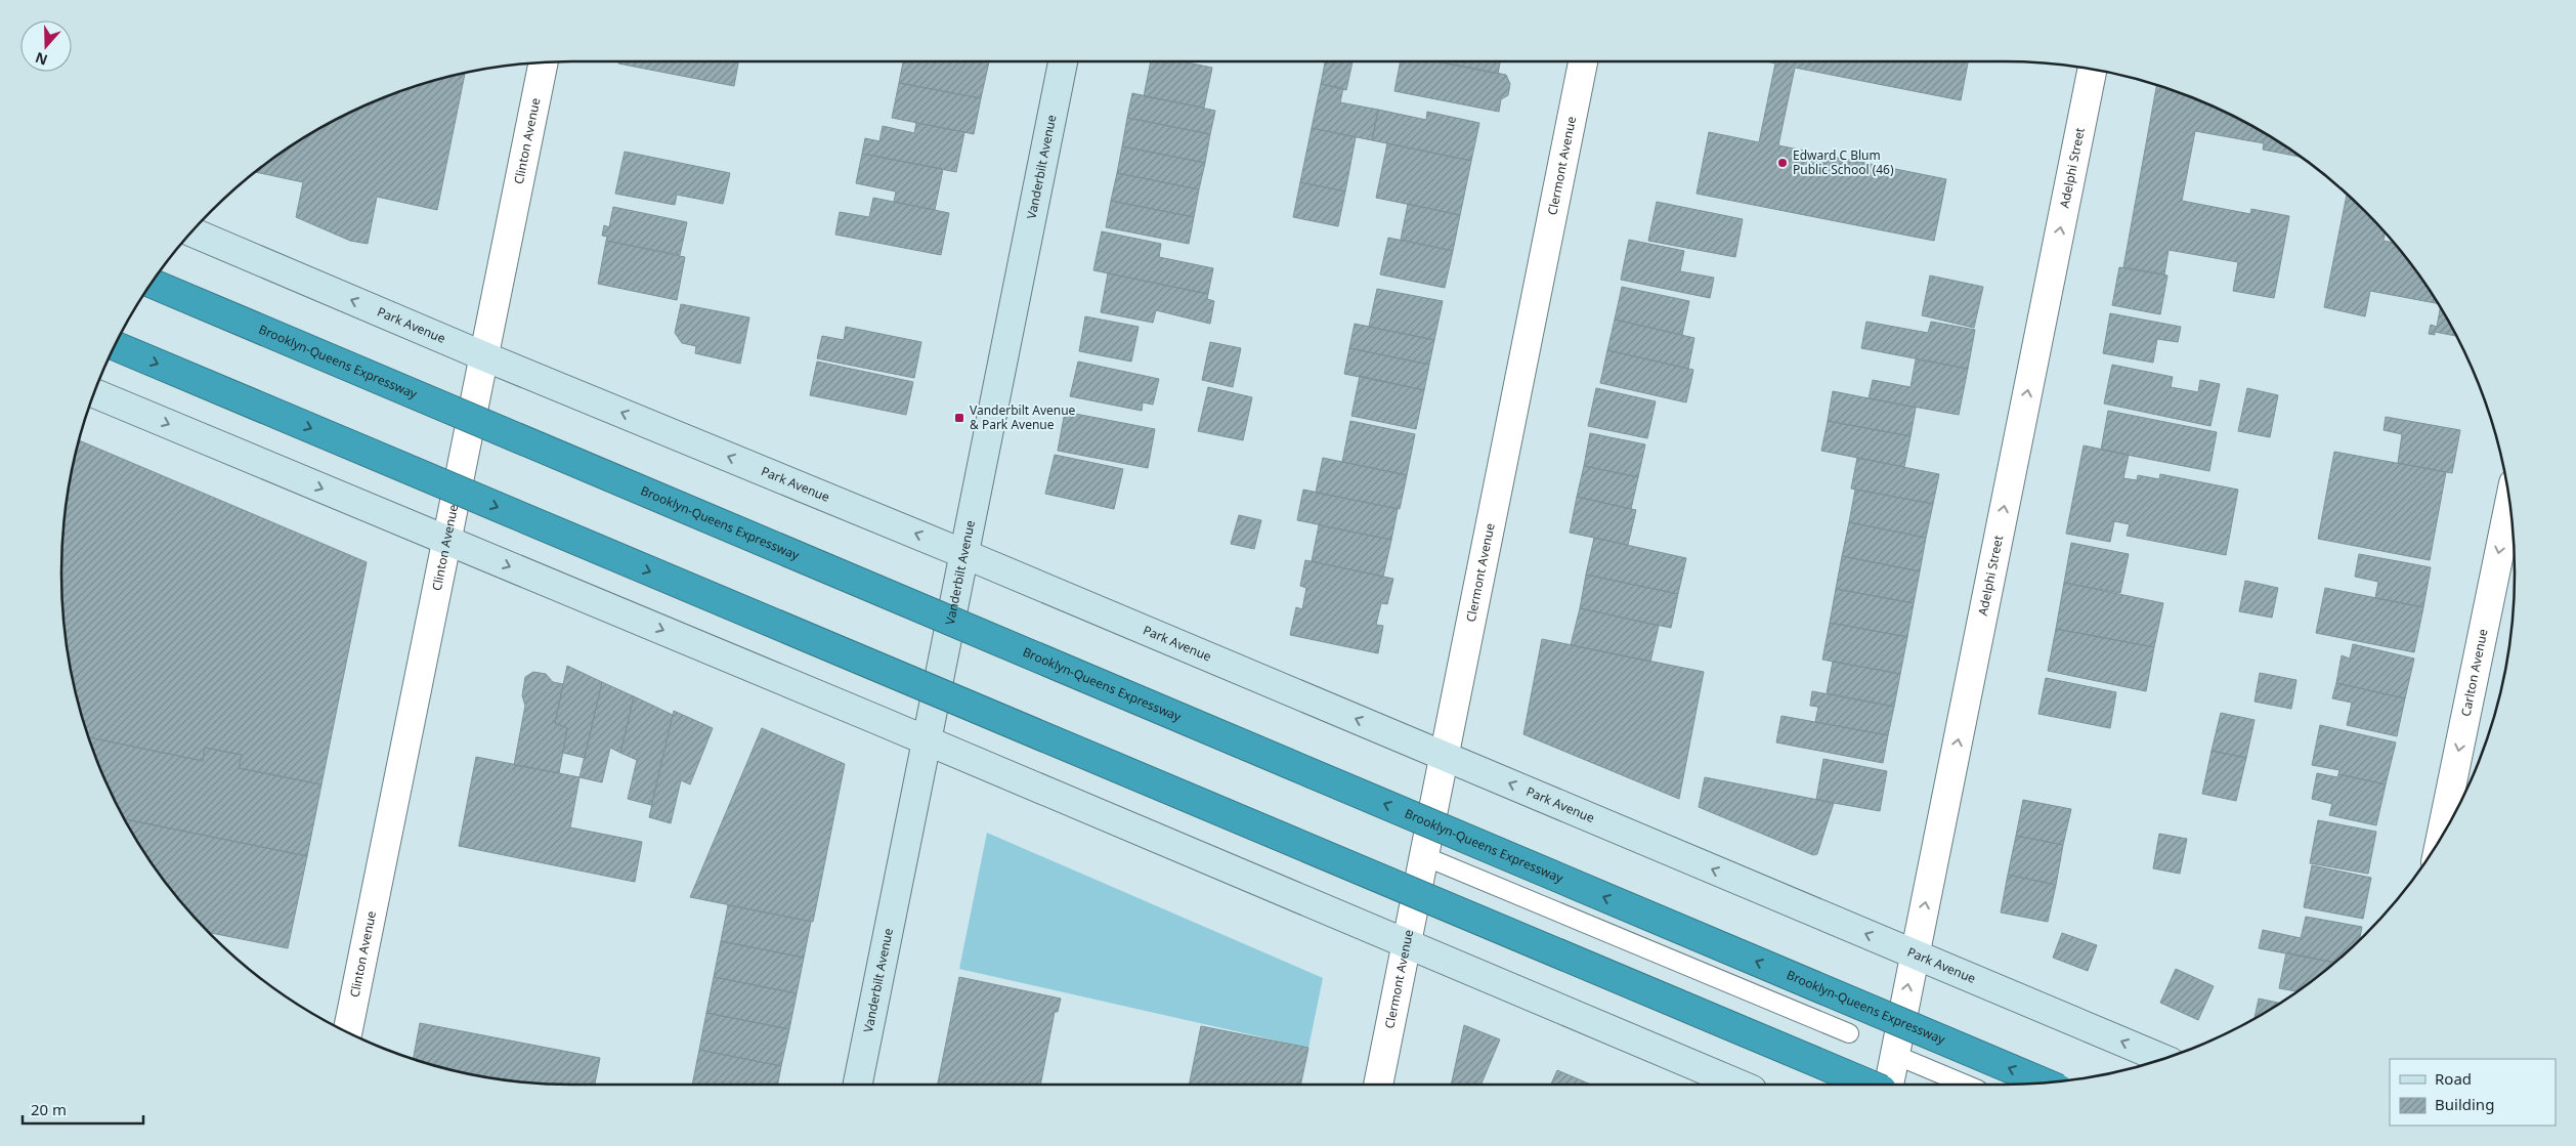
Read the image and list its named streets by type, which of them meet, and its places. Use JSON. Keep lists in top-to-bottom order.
{
  "streets": {
    "highway": ["Brooklyn-Queens Expressway"],
    "main road": ["Vanderbilt Avenue", "Park Avenue"],
    "street": [
      "Clinton Avenue",
      "Clermont Avenue",
      "Adelphi Street",
      "Carlton Avenue"
    ]
  },
  "crossings": [
    ["Clinton Avenue", "Park Avenue"],
    ["Clermont Avenue", "Park Avenue"],
    ["Vanderbilt Avenue", "Park Avenue"],
    ["Adelphi Street", "Park Avenue"]
  ],
  "one_way": ["Adelphi Street", "Carlton Avenue"],
  "places": {
    "other": ["Edward C Blum Public School (46)"],
    "transit": ["Vanderbilt Avenue & Park Avenue"]
  },
  "legend": ["Road", "Building"],
  "scale_bar": "20 m",
  "north": "bottom"
}
